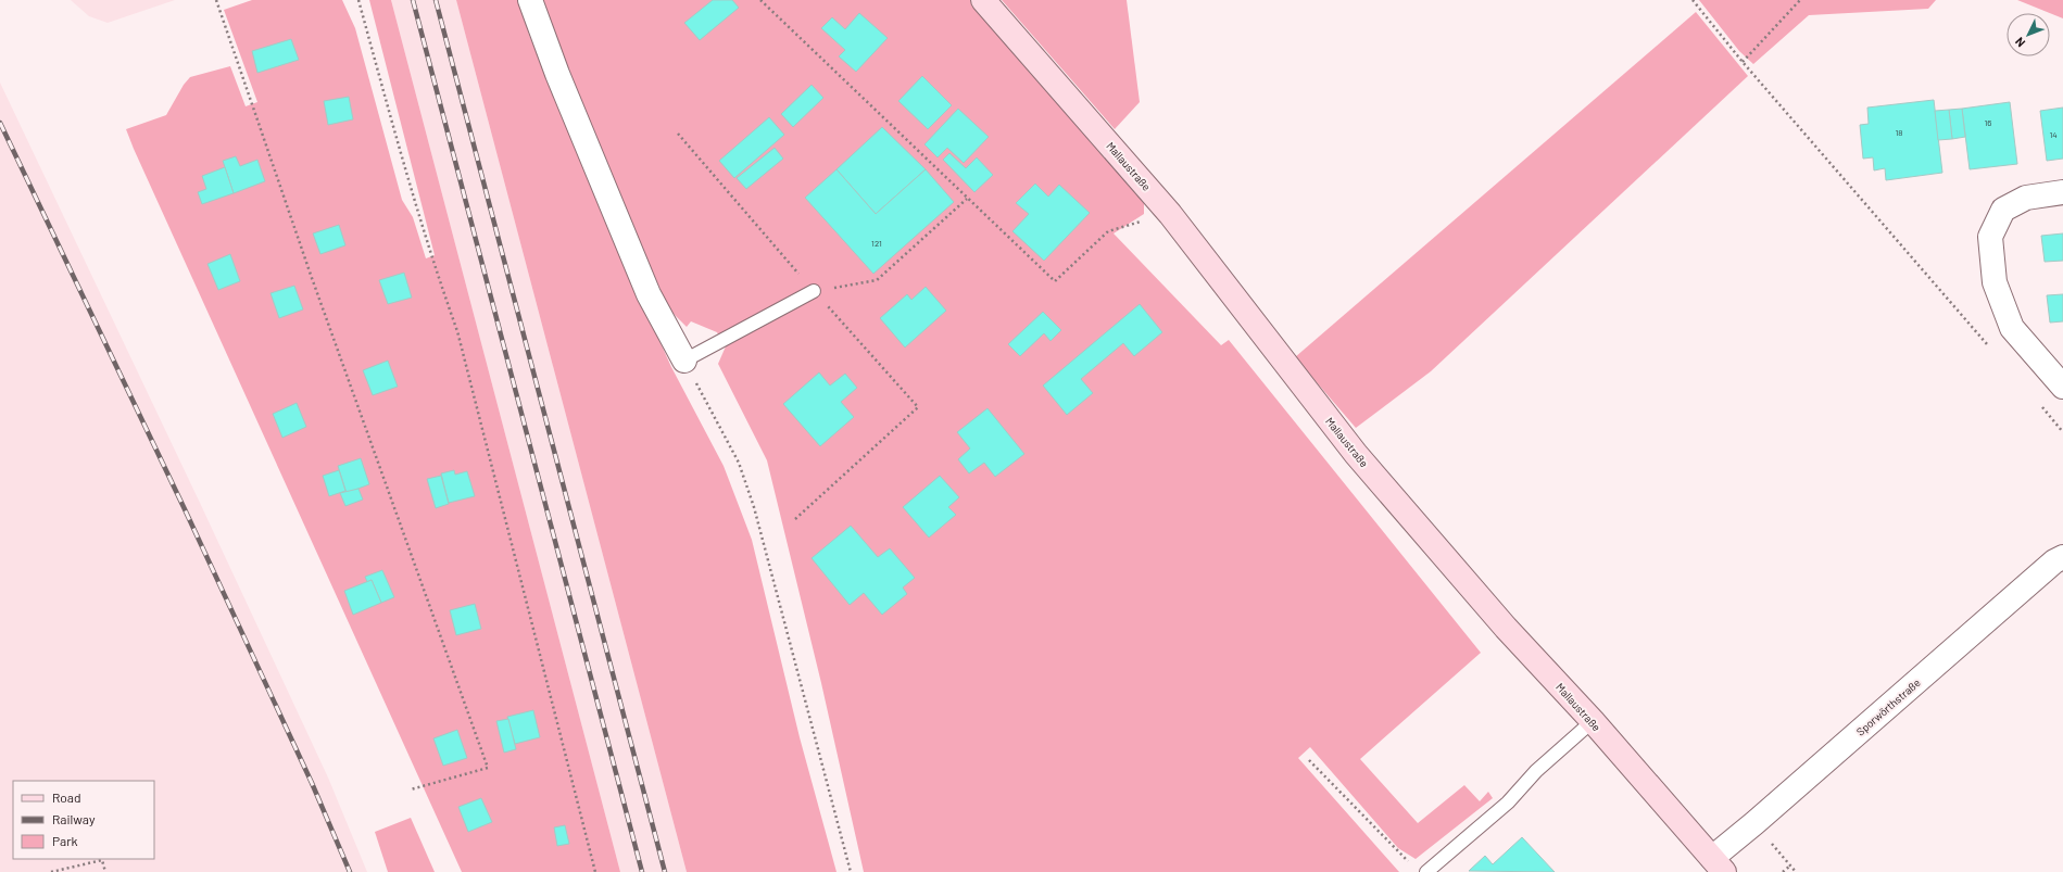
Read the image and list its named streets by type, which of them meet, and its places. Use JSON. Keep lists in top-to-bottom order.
{
  "streets": {
    "street": ["Mallaustraße", "Sporwörthstraße"]
  },
  "crossings": [
    ["Mallaustraße", "Sporwörthstraße"]
  ],
  "house_numbers": [
    "16",
    "18",
    "14",
    "121"
  ],
  "legend": ["Road", "Railway", "Park"],
  "north": "bottom left"
}
